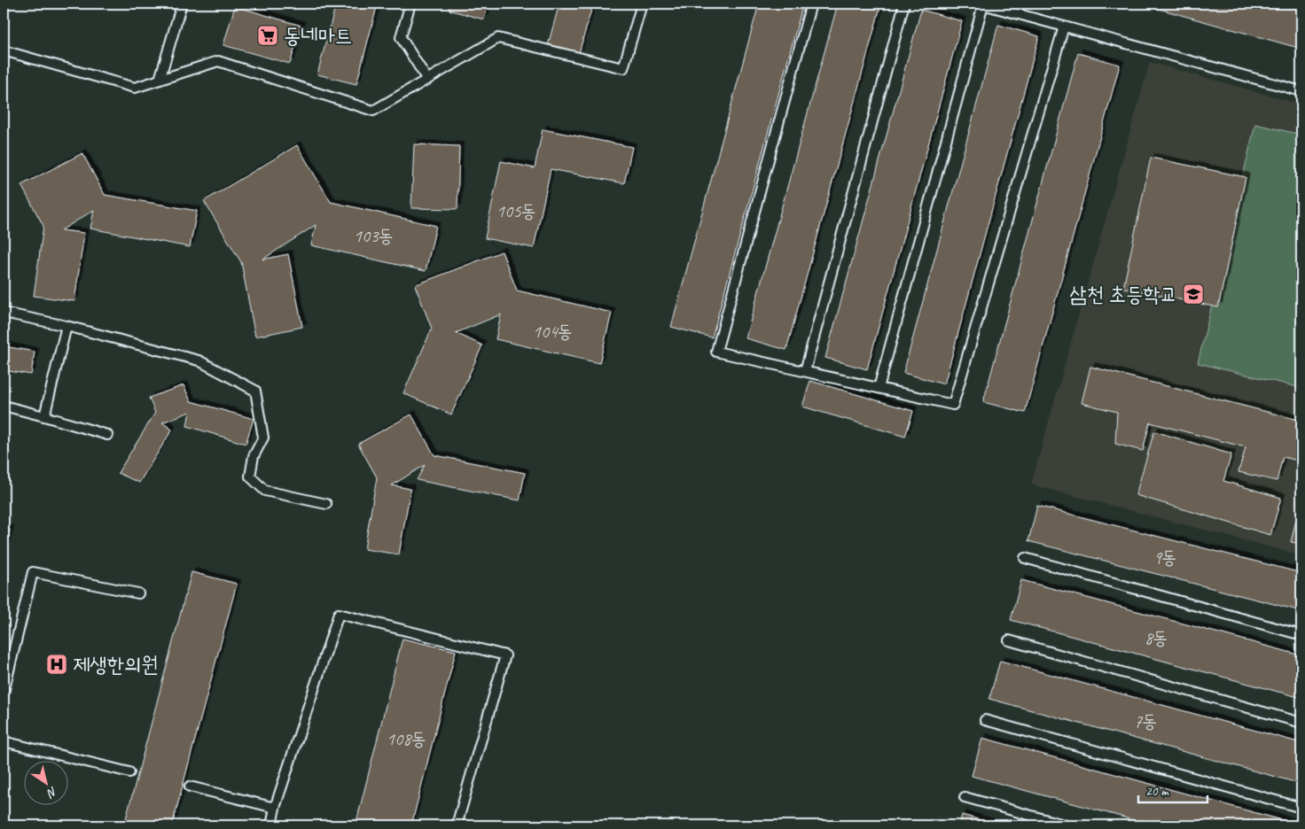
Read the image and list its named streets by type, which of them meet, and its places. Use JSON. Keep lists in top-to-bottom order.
{
  "places": {
    "supermarket": ["동네마트"],
    "school or university": ["삼천 초등학교"],
    "hospital": ["제생한의원"]
  },
  "house_numbers": [
    "105동",
    "103동",
    "104동",
    "9동",
    "8동",
    "7동",
    "108동"
  ],
  "scale_bar": "20 m",
  "north": "bottom right"
}
